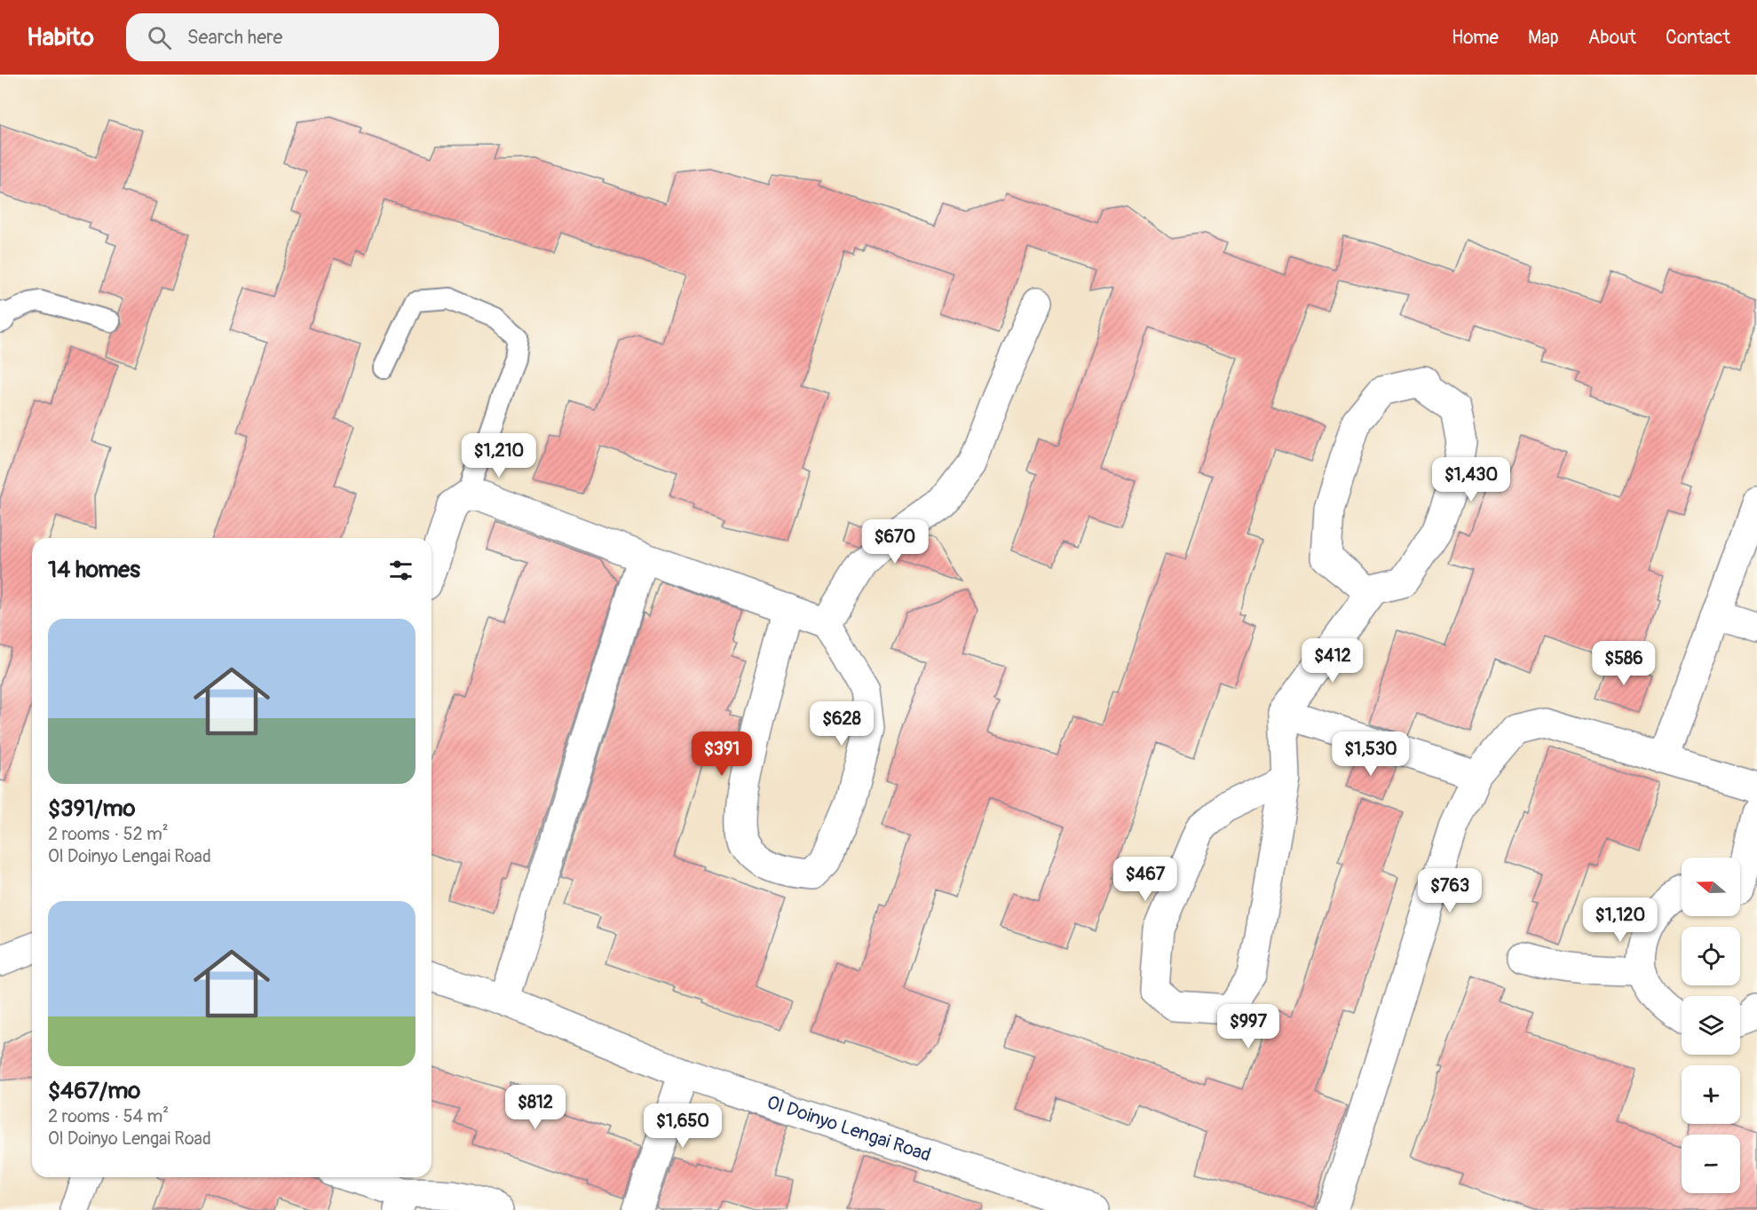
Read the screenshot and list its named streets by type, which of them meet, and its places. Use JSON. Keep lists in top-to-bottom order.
{
  "streets": {
    "street": ["Ol Doinyo Lengai Road"]
  },
  "north": "left",
  "page": {
    "header": "Habito",
    "search": "Search here",
    "nav": [
      "Home",
      "Map",
      "About",
      "Contact"
    ],
    "price": [
      "$1,210",
      "$1,430",
      "$670",
      "$412",
      "$586",
      "$628",
      "$391",
      "$1,530",
      "$467",
      "$763",
      "$1,120",
      "$997",
      "$812",
      "$1,650"
    ],
    "heading": "14 homes",
    "list": [
      {
        "name": "$391/mo",
        "note": "2 rooms · 52 m² · Ol Doinyo Lengai Road"
      },
      {
        "name": "$467/mo",
        "note": "2 rooms · 54 m² · Ol Doinyo Lengai Road"
      }
    ],
    "map_buttons": ["+", "−"]
  }
}
